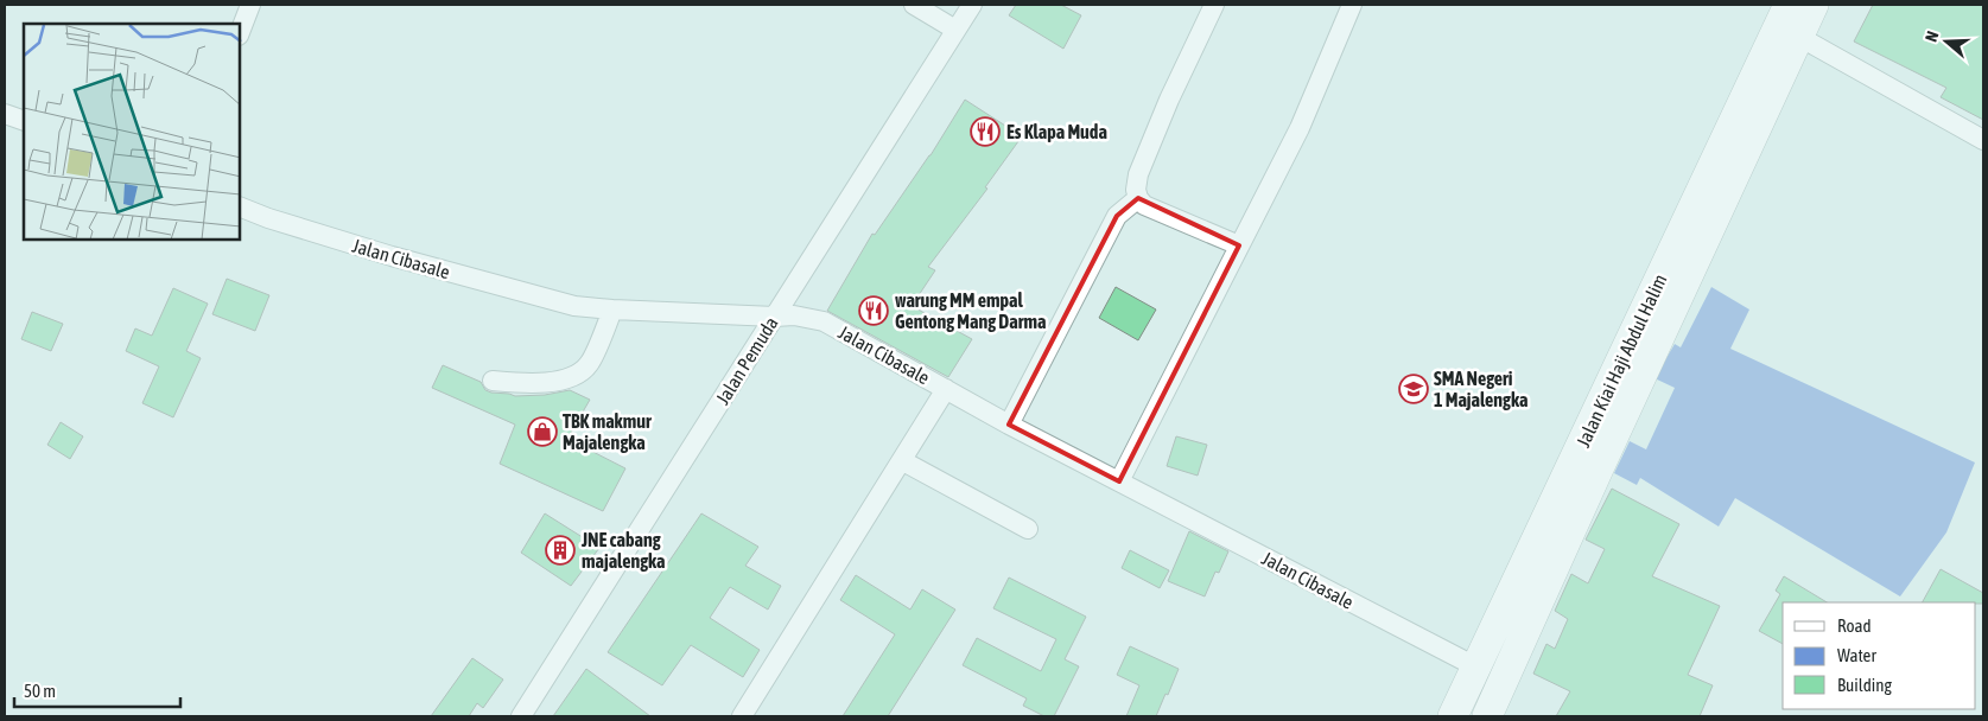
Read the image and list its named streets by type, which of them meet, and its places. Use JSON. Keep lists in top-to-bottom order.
{
  "streets": {
    "main road": ["Jalan Kiai Haji Abdul Halim"],
    "street": ["Jalan Cibasale", "Jalan Pemuda"]
  },
  "crossings": [
    ["Jalan Cibasale", "Jalan Pemuda"],
    ["Jalan Cibasale", "Jalan Kiai Haji Abdul Halim"]
  ],
  "places": {
    "restaurant": ["Es Klapa Muda", "warung MM empal Gentong Mang Darma"],
    "school or university": ["SMA Negeri 1 Majalengka"],
    "shop": ["TBK makmur Majalengka"],
    "building": ["JNE cabang majalengka"]
  },
  "legend": ["Road", "Water", "Building"],
  "scale_bar": "50 m",
  "north": "left"
}
